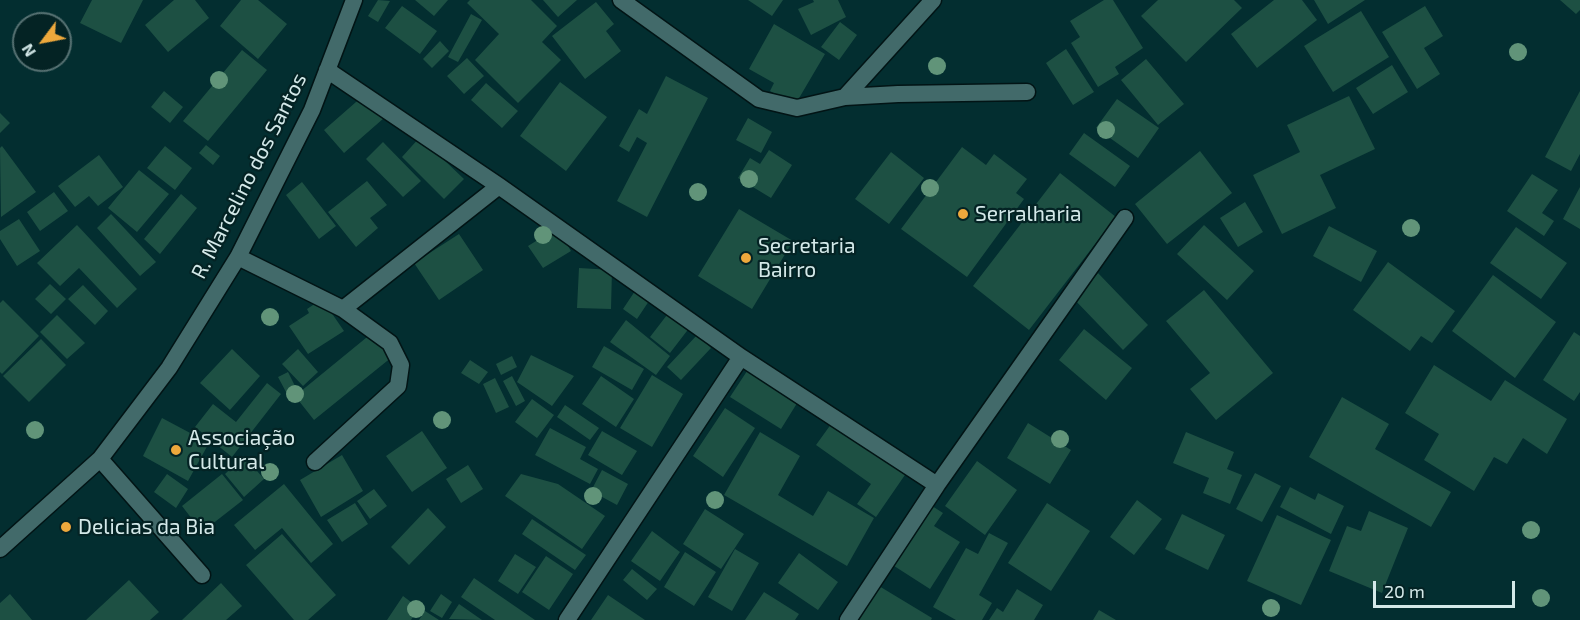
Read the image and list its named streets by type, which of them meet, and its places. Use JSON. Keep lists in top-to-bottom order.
{
  "streets": {
    "street": ["R. Marcelino dos Santos"]
  },
  "places": [
    "Serralharia",
    "Secretaria Bairro",
    "Associação Cultural",
    "Delicias da Bia"
  ],
  "scale_bar": "20 m",
  "north": "bottom left"
}
